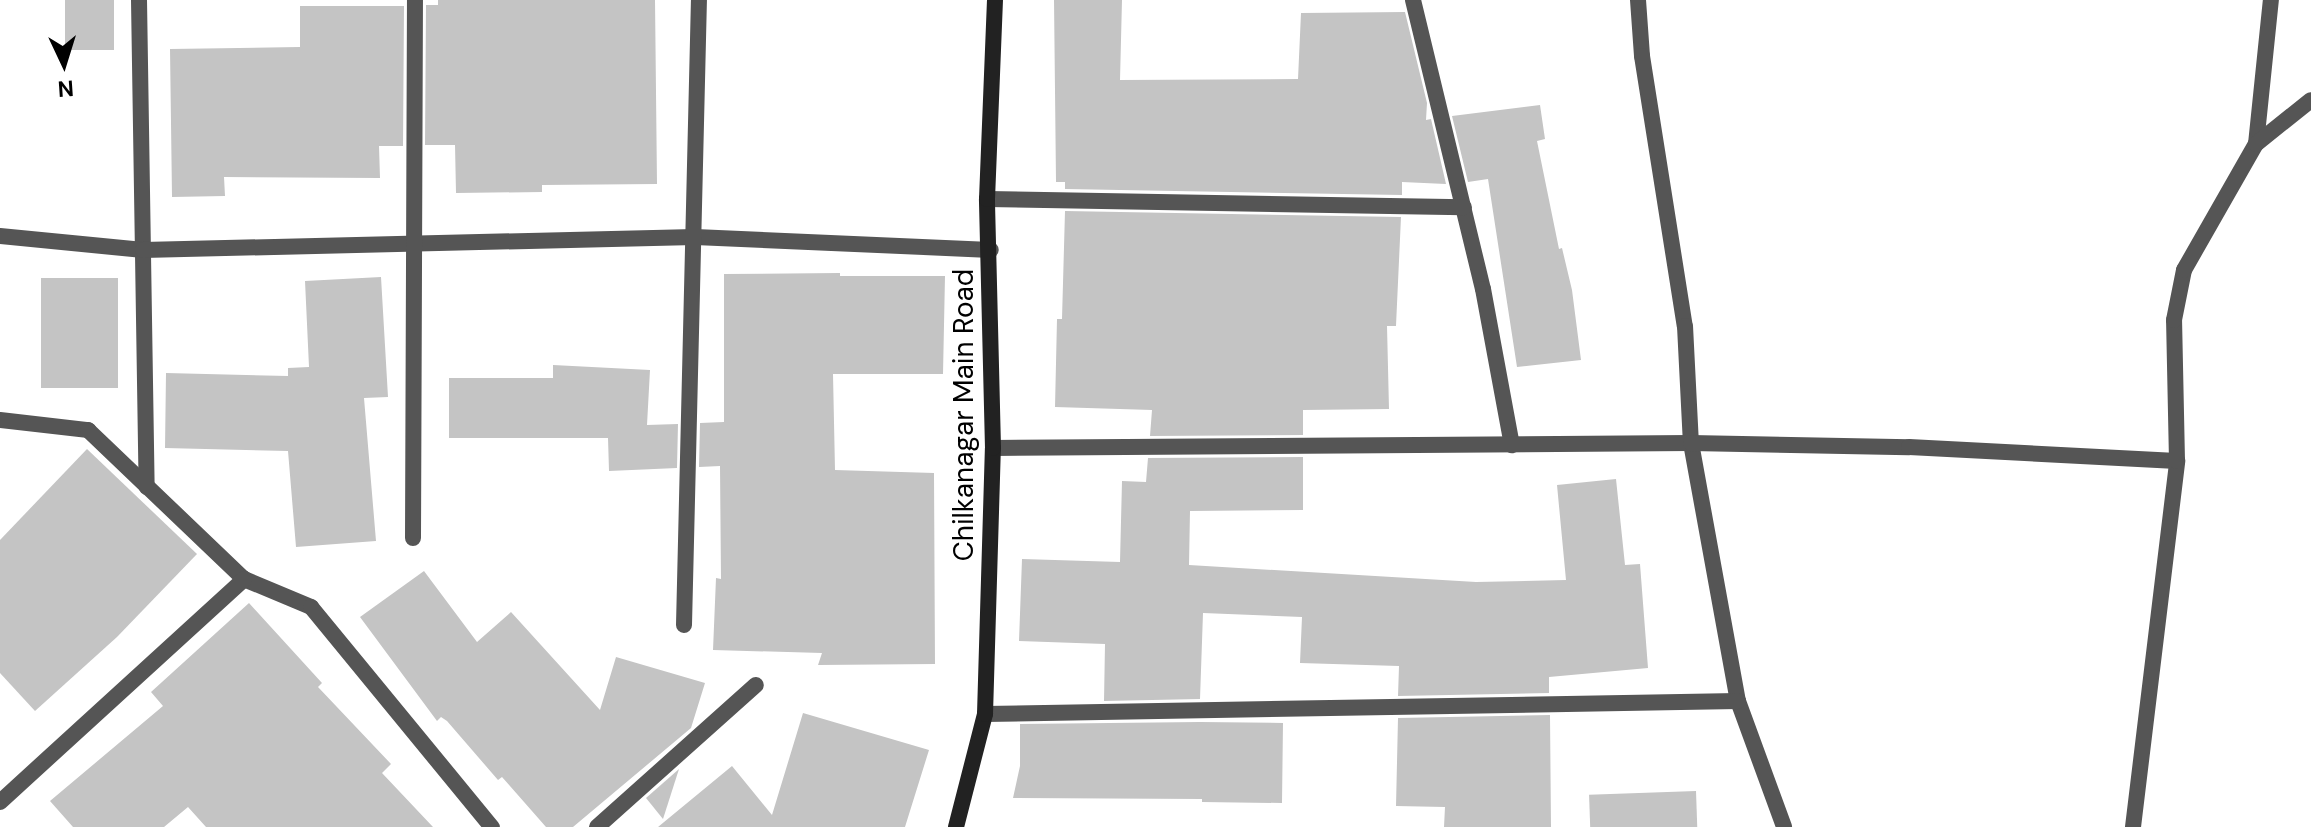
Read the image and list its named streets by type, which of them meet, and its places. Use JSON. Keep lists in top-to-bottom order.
{
  "streets": {
    "main road": ["Chilkanagar Main Road"]
  },
  "north": "bottom"
}
